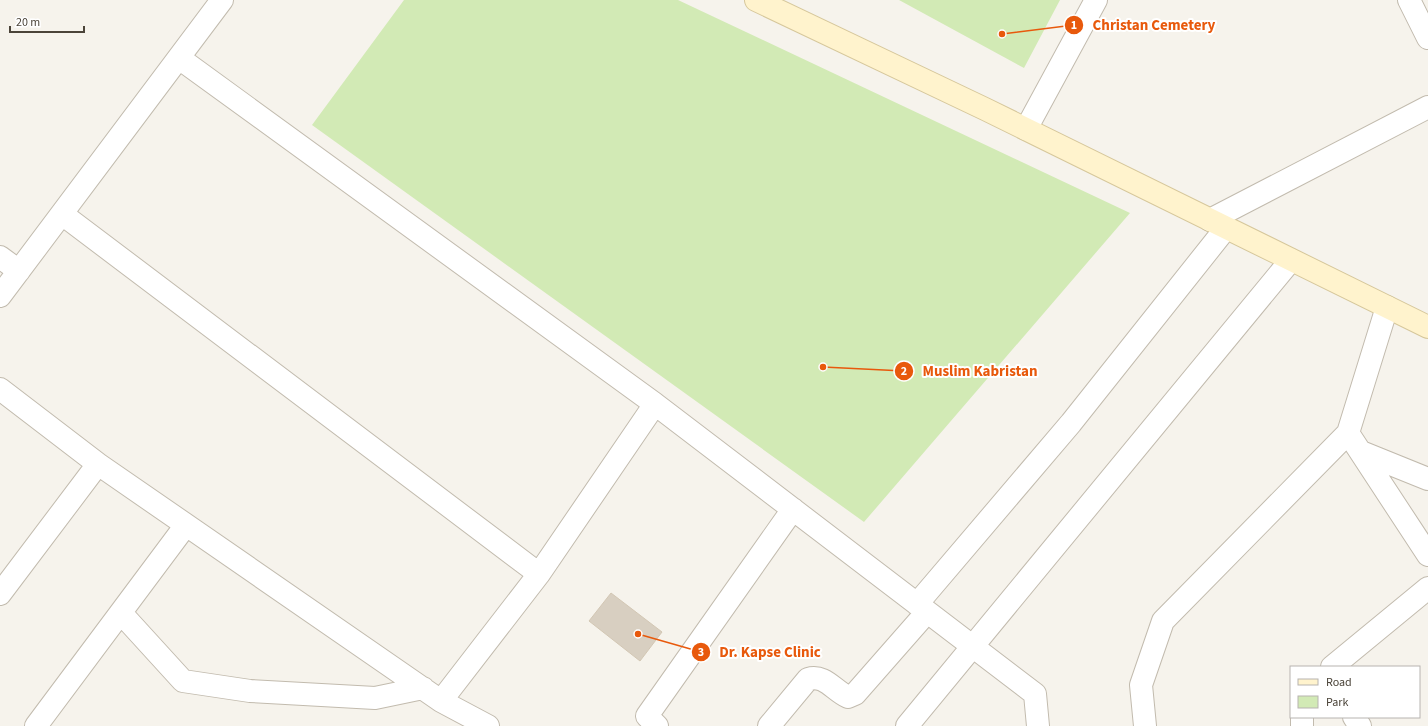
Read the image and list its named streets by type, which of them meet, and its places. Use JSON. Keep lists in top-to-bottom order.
{
  "places": ["Christan Cemetery", "Muslim Kabristan", "Dr. Kapse Clinic"],
  "legend": ["Road", "Park"],
  "scale_bar": "20 m"
}
